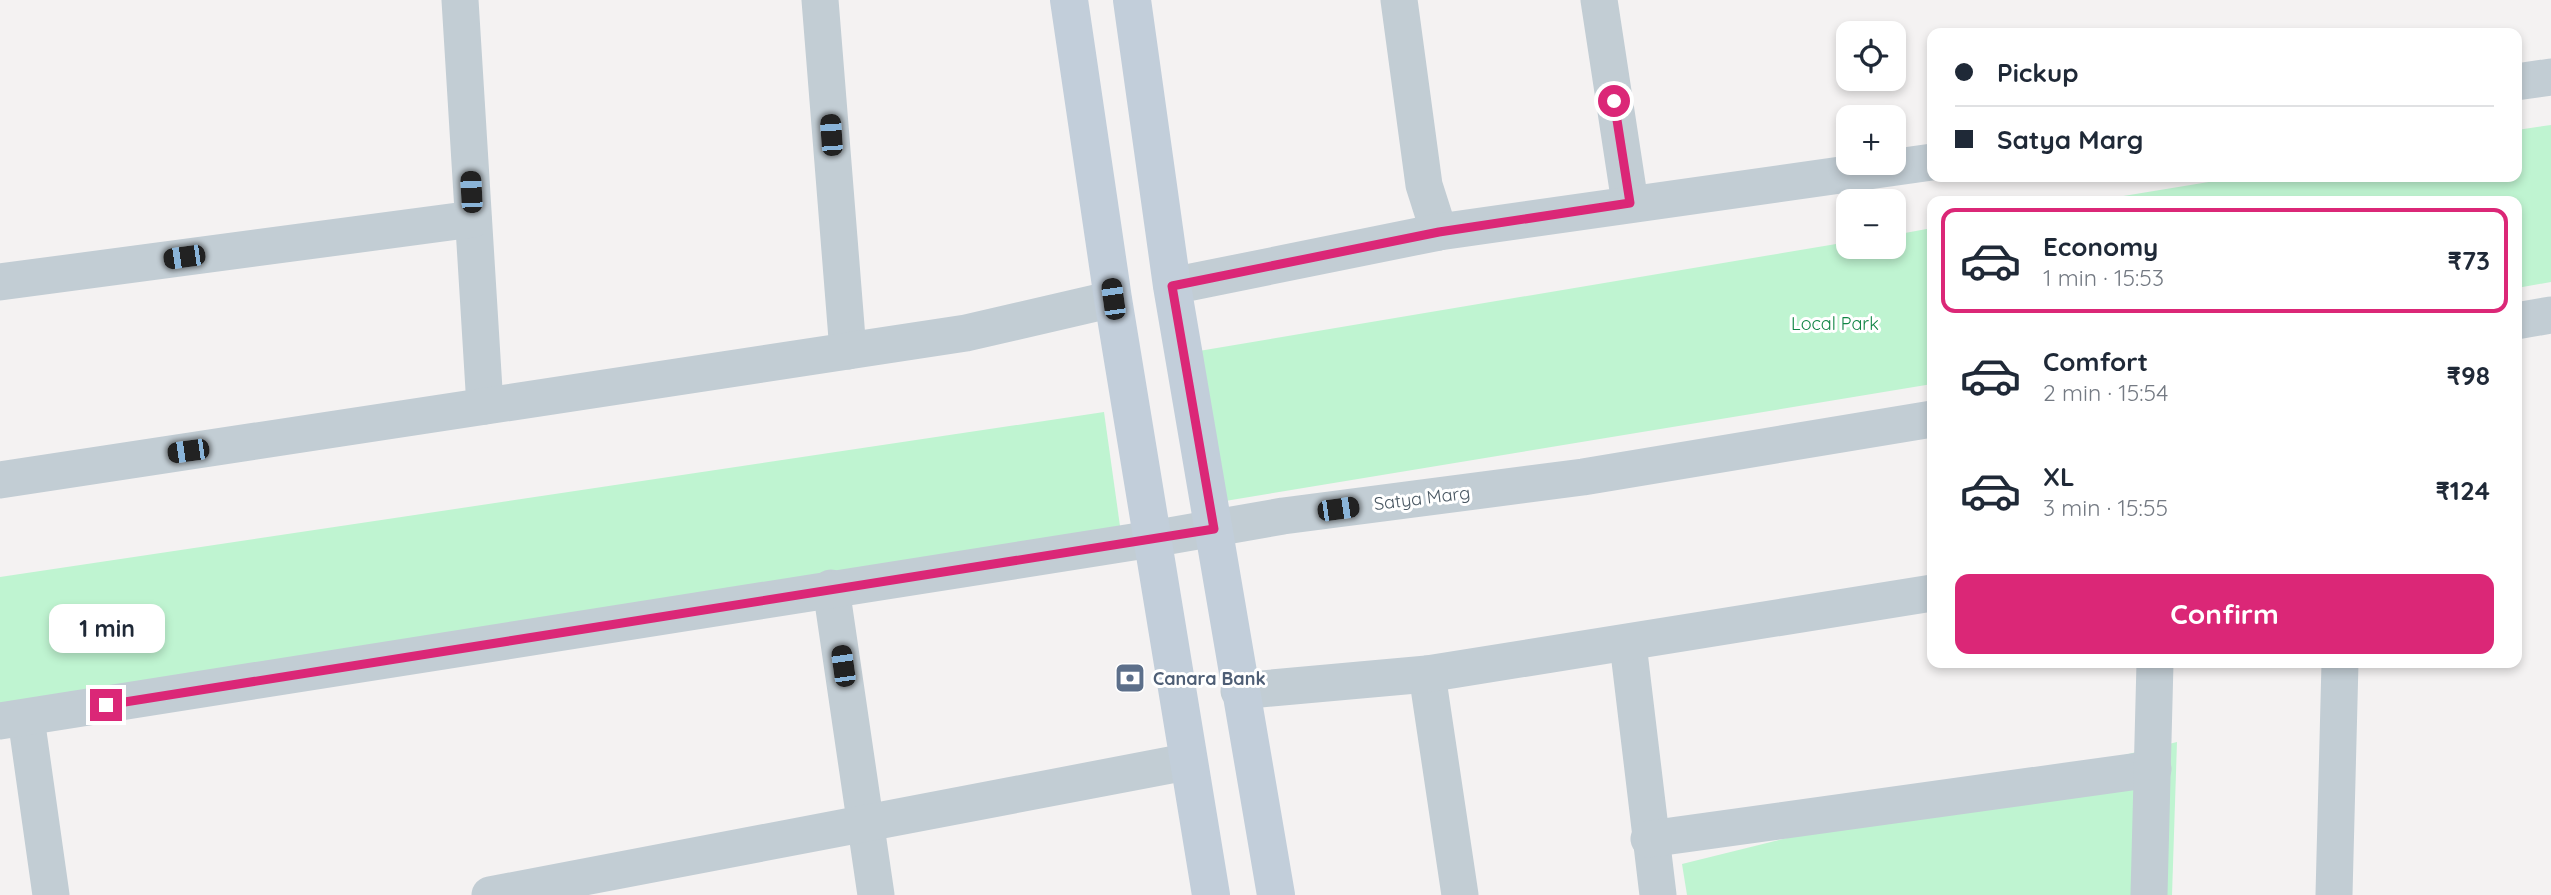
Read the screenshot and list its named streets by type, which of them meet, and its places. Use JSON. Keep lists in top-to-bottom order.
{
  "streets": {
    "street": ["Satya Marg"]
  },
  "parks": ["Local Park"],
  "places": {
    "bank": ["Canara Bank"]
  },
  "page": {
    "map_buttons": ["+", "−"],
    "banner": ["Pickup", "Satya Marg"],
    "list": [
      {
        "name": "Economy",
        "note": "1 min · 15:53",
        "value": "₹73"
      },
      {
        "name": "Comfort",
        "note": "2 min · 15:54",
        "value": "₹98"
      },
      {
        "name": "XL",
        "note": "3 min · 15:55",
        "value": "₹124"
      }
    ],
    "buttons": "Confirm",
    "bubble": "1 min"
  }
}
